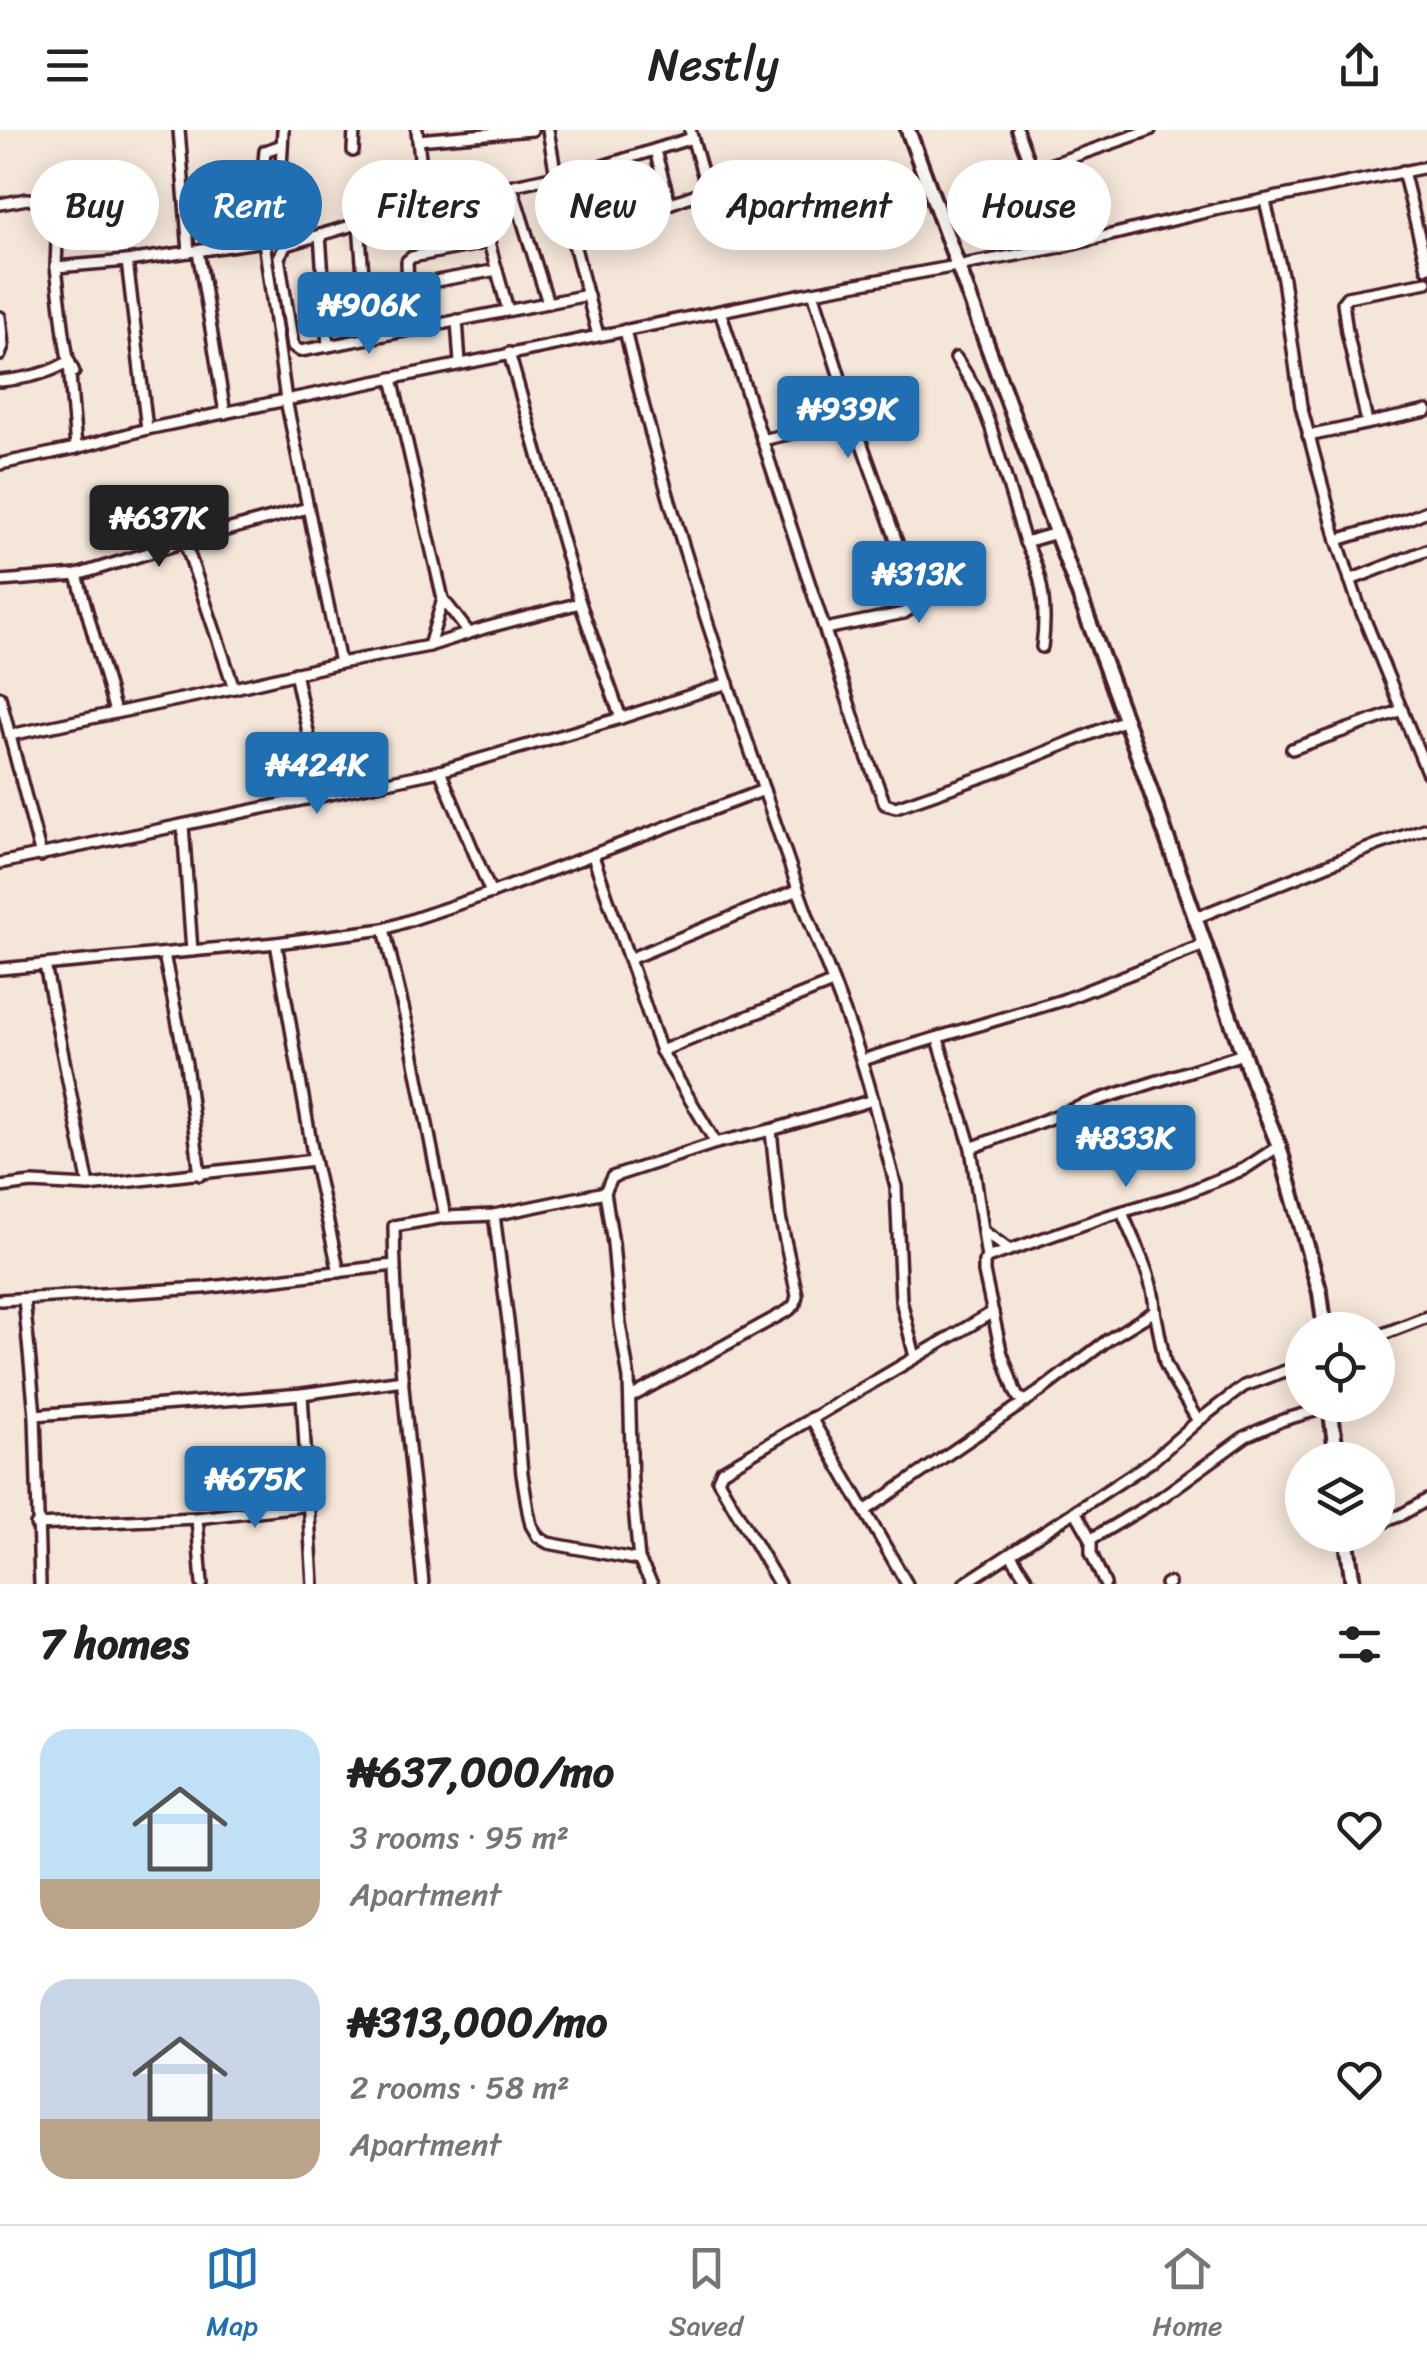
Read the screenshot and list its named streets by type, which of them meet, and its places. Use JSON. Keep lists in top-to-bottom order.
{
  "page": {
    "header": "Nestly",
    "chip": [
      "Buy",
      "Rent",
      "Filters",
      "New",
      "Apartment",
      "House"
    ],
    "price": [
      "₦906K",
      "₦939K",
      "₦637K",
      "₦313K",
      "₦424K",
      "₦833K",
      "₦675K"
    ],
    "heading": "7 homes",
    "list": [
      {
        "name": "₦637,000/mo",
        "note": "3 rooms · 95 m² · Apartment"
      },
      {
        "name": "₦313,000/mo",
        "note": "2 rooms · 58 m² · Apartment"
      }
    ],
    "tabs": ["Map", "Saved", "Home"]
  }
}
